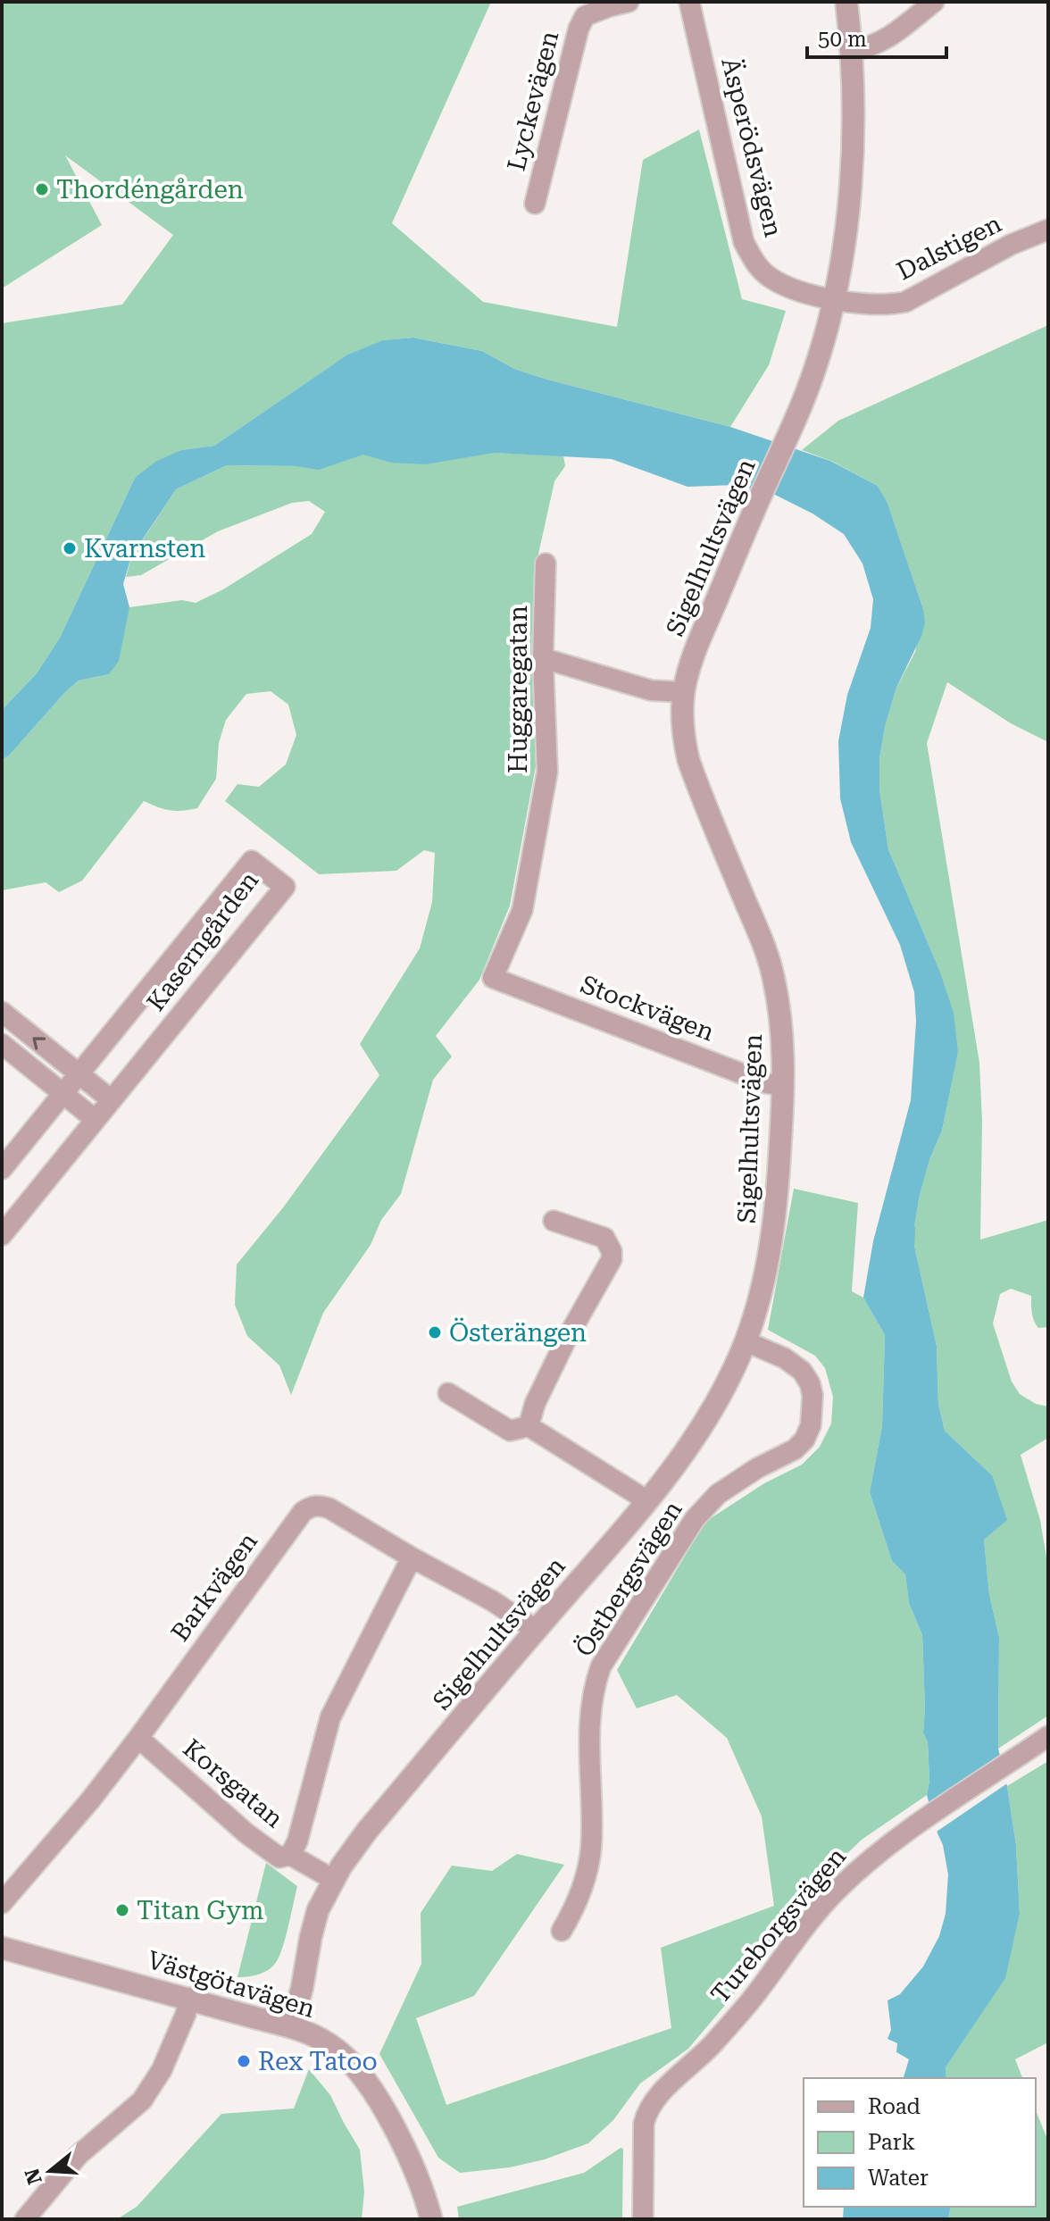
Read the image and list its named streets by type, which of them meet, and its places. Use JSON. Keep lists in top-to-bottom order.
{
  "streets": {
    "street": [
      "Lyckevägen",
      "Äsperödsvägen",
      "Dalstigen",
      "Sigelhultsvägen",
      "Huggaregatan",
      "Kaserngården",
      "Stockvägen",
      "Östbergsvägen",
      "Barkvägen",
      "Korsgatan",
      "Tureborgsvägen",
      "Västgötavägen"
    ]
  },
  "crossings": [
    ["Äsperödsvägen", "Dalstigen"],
    ["Äsperödsvägen", "Sigelhultsvägen"],
    ["Sigelhultsvägen", "Stockvägen"],
    ["Sigelhultsvägen", "Östbergsvägen"],
    ["Sigelhultsvägen", "Barkvägen"],
    ["Sigelhultsvägen", "Korsgatan"],
    ["Sigelhultsvägen", "Västgötavägen"],
    ["Huggaregatan", "Stockvägen"],
    ["Barkvägen", "Korsgatan"]
  ],
  "places": [
    "Thordéngården",
    "Kvarnsten",
    "Österängen",
    "Titan Gym",
    "Rex Tatoo"
  ],
  "legend": ["Road", "Park", "Water"],
  "scale_bar": "50 m",
  "north": "left"
}
